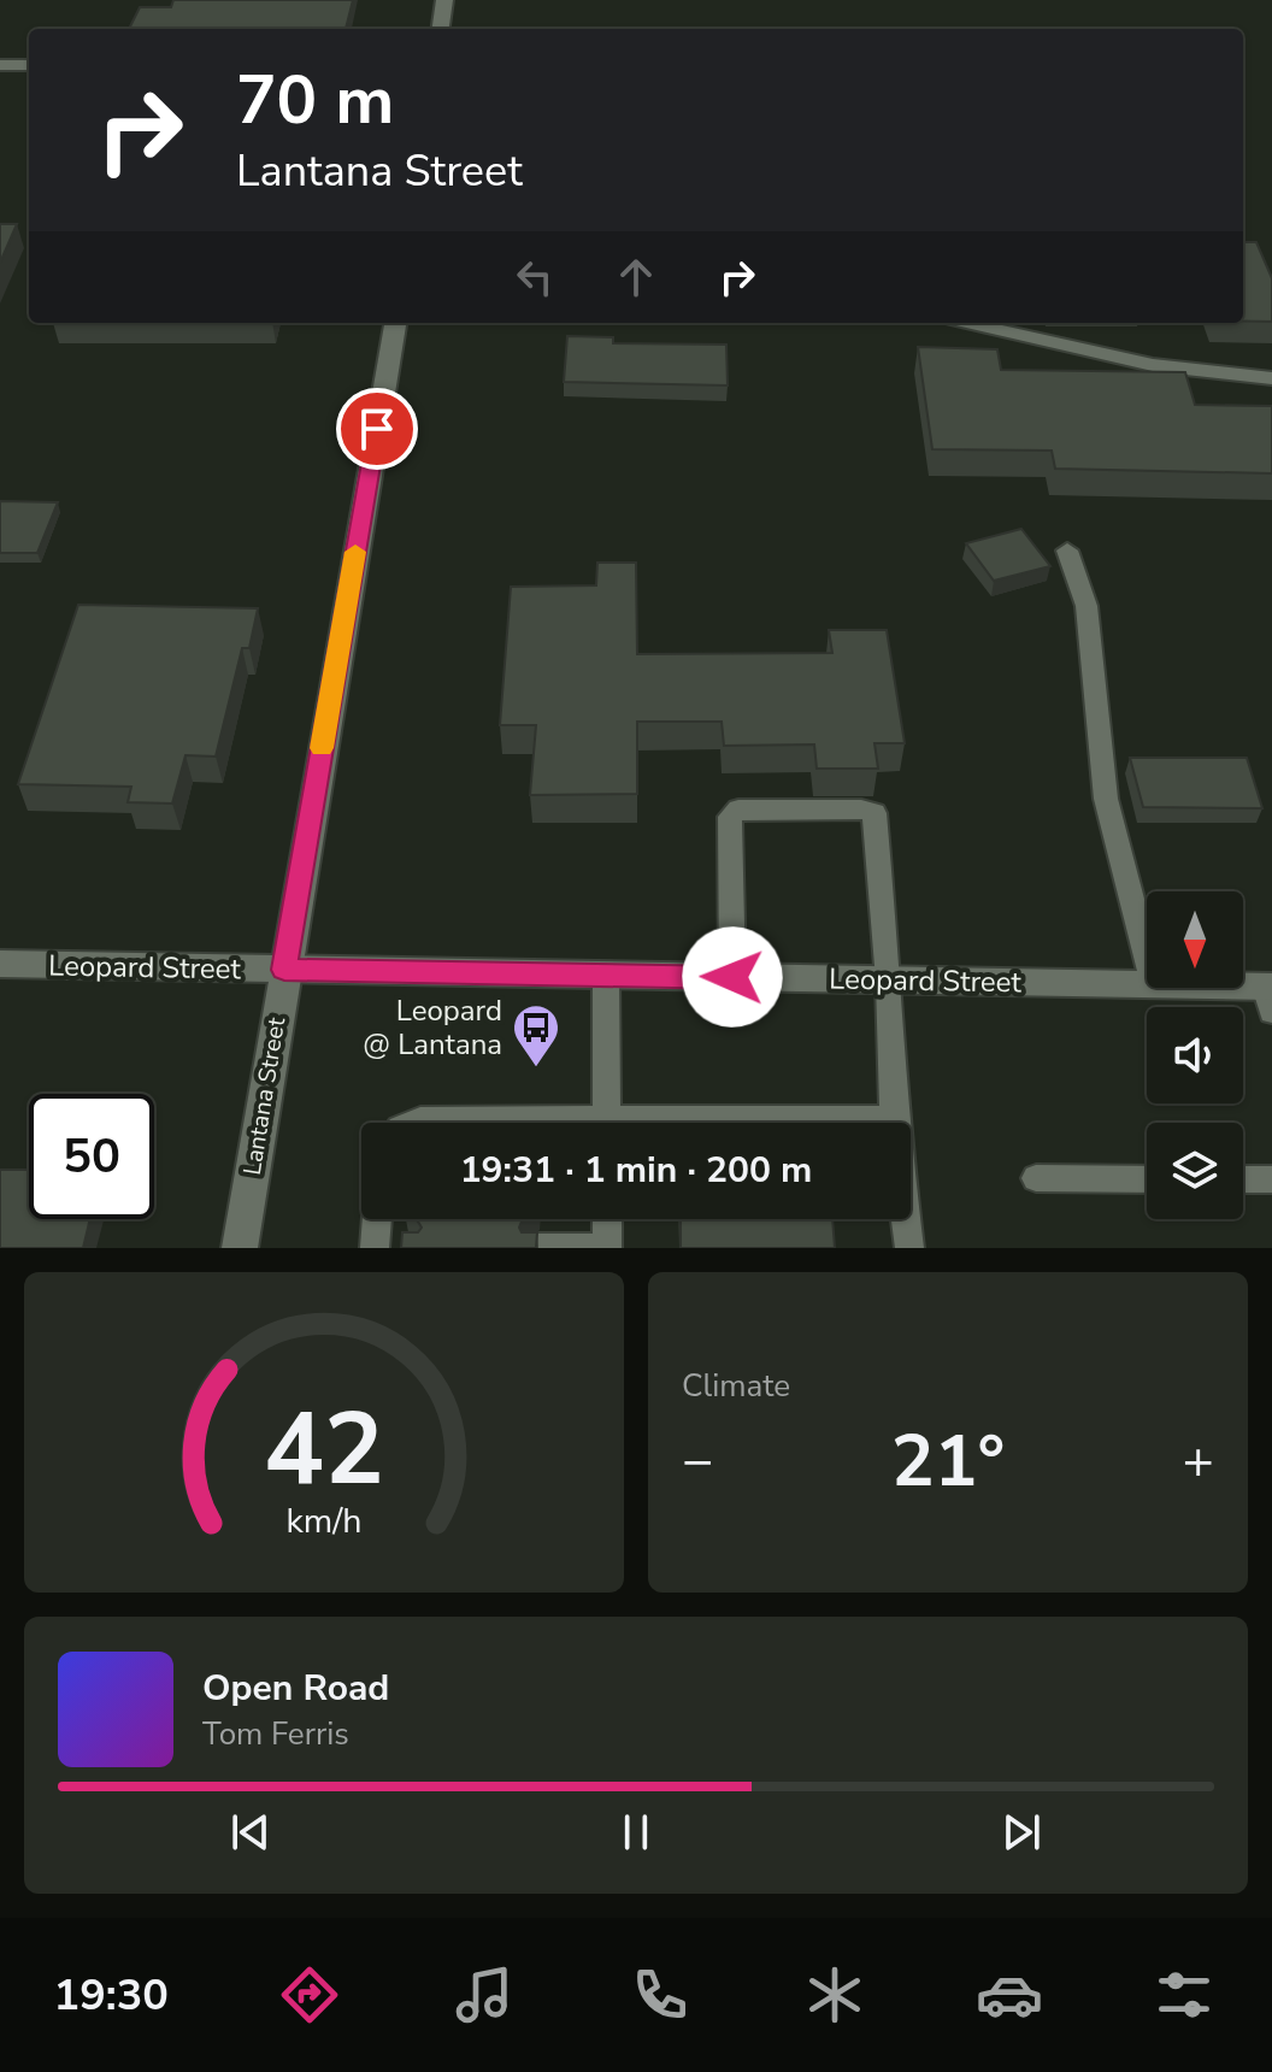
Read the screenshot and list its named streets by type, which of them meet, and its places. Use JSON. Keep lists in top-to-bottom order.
{
  "streets": {
    "street": ["Leopard Street", "Lantana Street"]
  },
  "crossings": [
    ["Leopard Street", "Lantana Street"]
  ],
  "places": {
    "bus stop": ["Leopard @ Lantana"]
  },
  "north": "bottom",
  "page": {
    "turn": ["70 m", "Lantana Street"],
    "limit": "50",
    "trip": "19:31 · 1 min · 200 m",
    "tile": "Climate",
    "heat": ["−", "21°", "+"],
    "song": ["Open Road", "Tom Ferris"],
    "tabs": "19:30",
    "gauge": ["42", "km/h"]
  }
}
